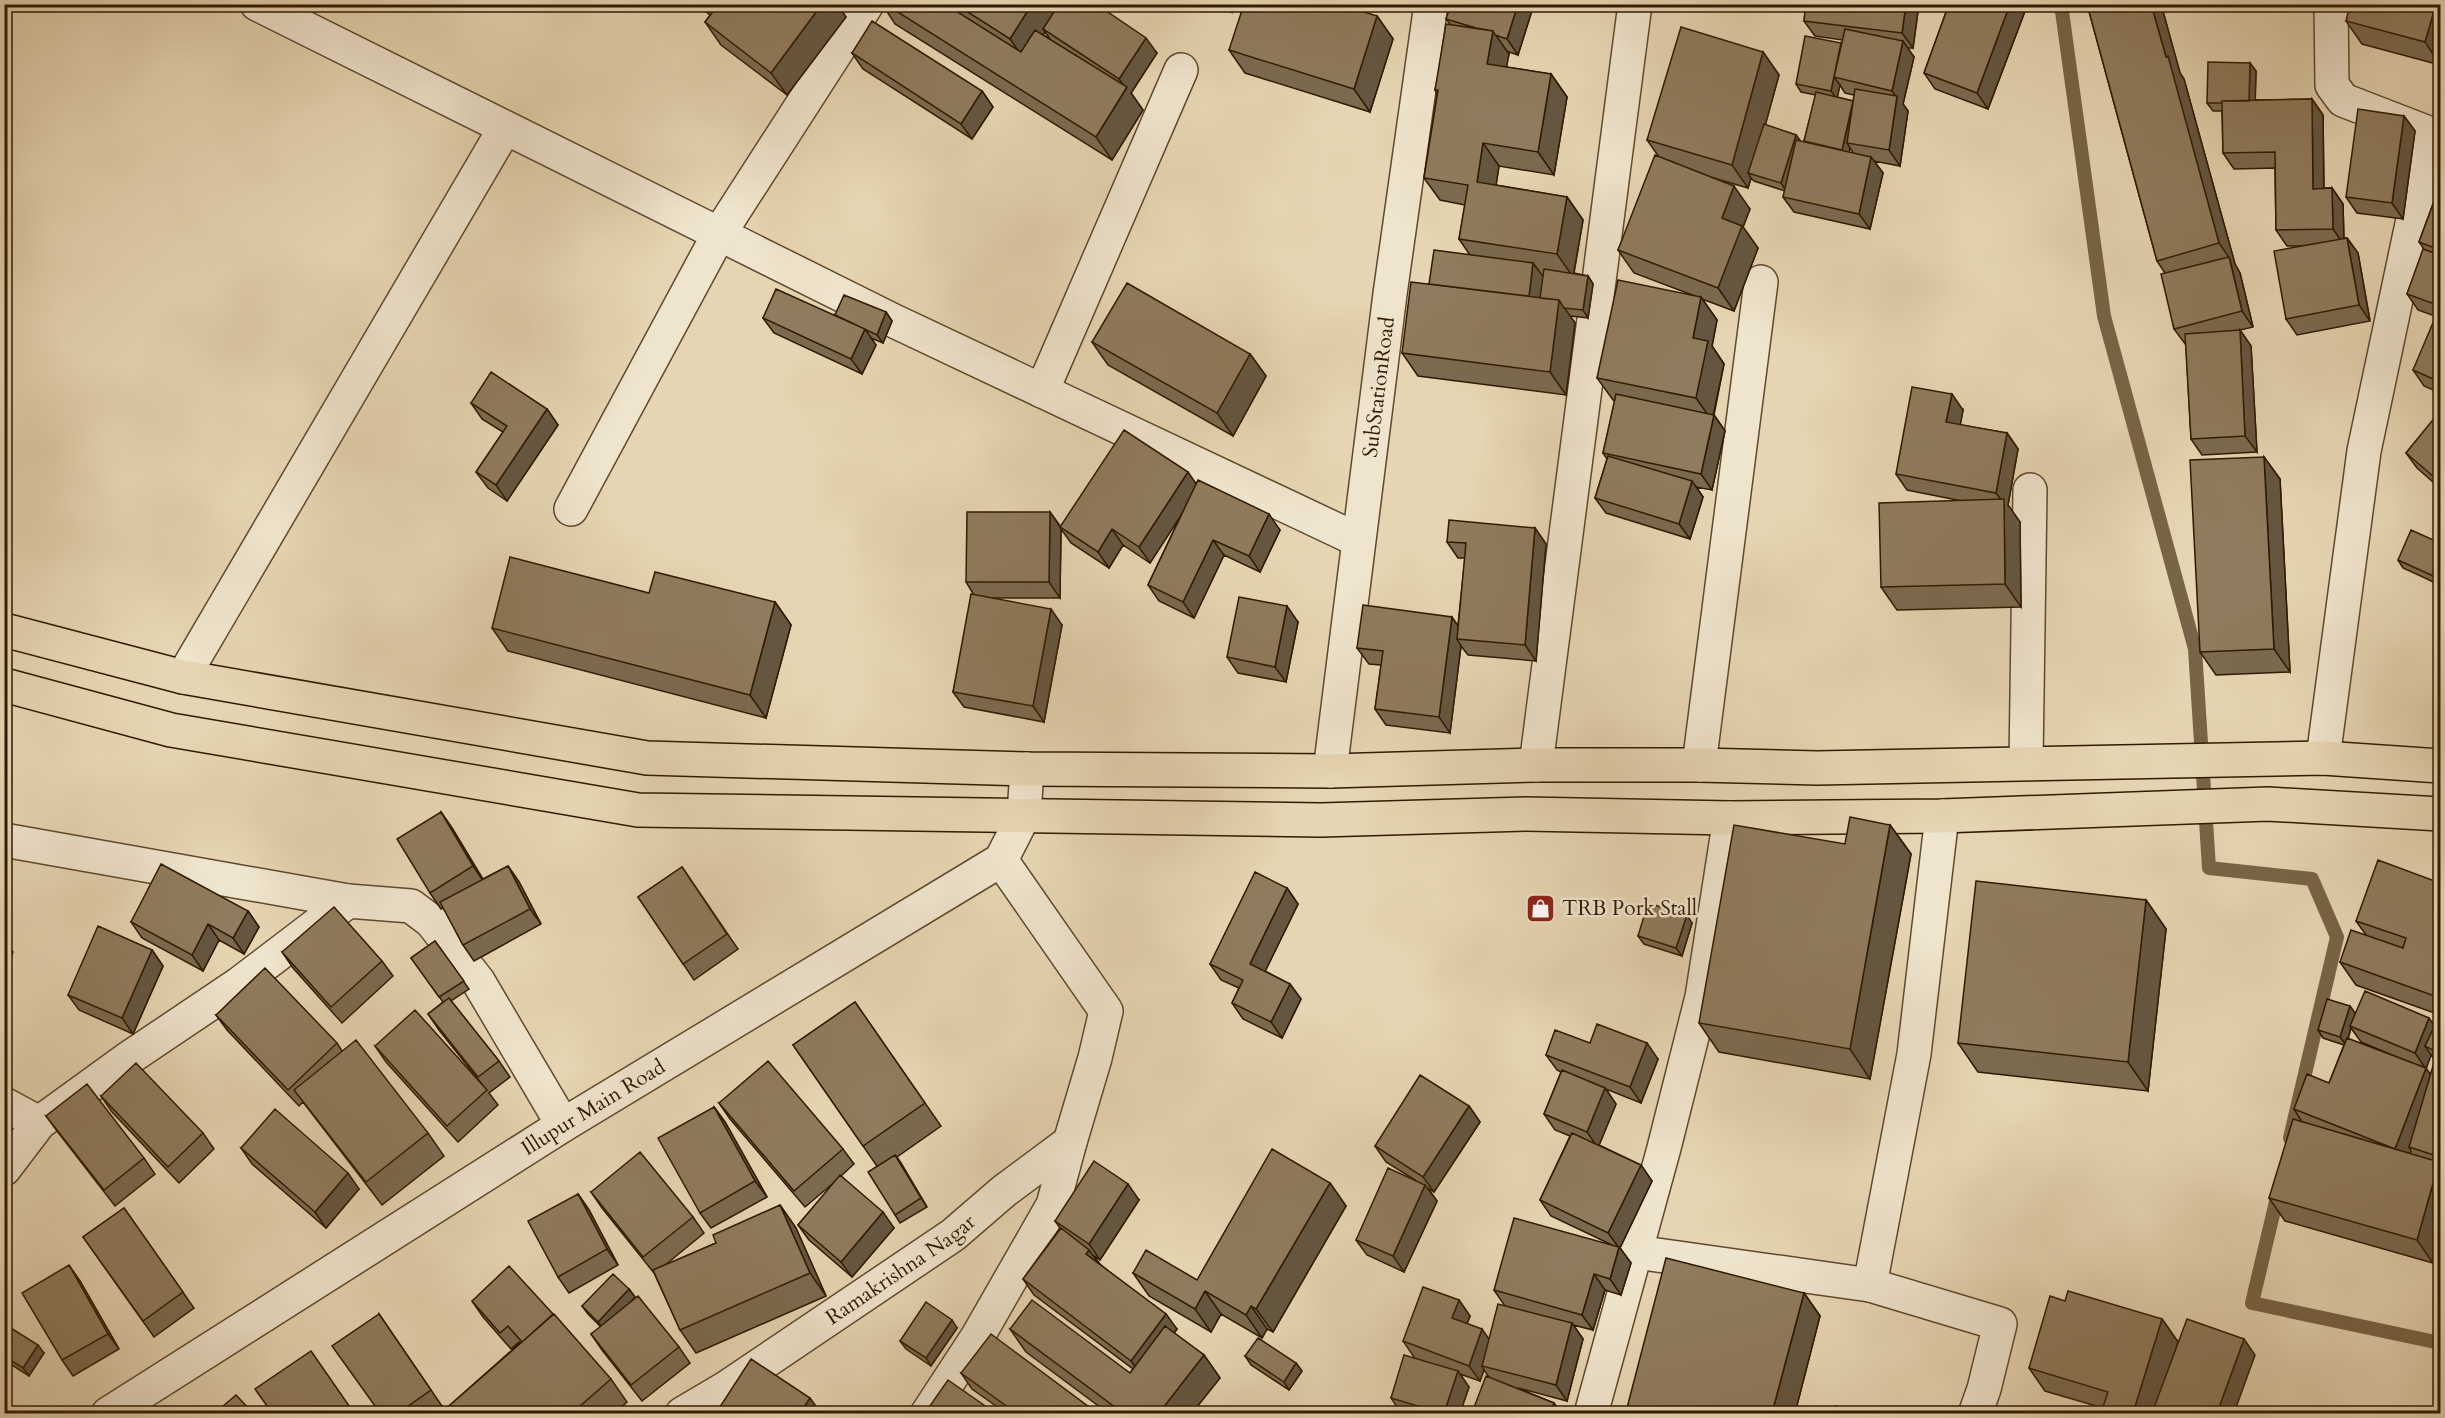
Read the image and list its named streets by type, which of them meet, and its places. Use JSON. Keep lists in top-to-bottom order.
{
  "streets": {
    "street": ["SubStationRoad", "Illupur Main Road", "Ramakrishna Nagar"]
  },
  "places": {
    "shop": ["TRB Pork Stall"]
  }
}
